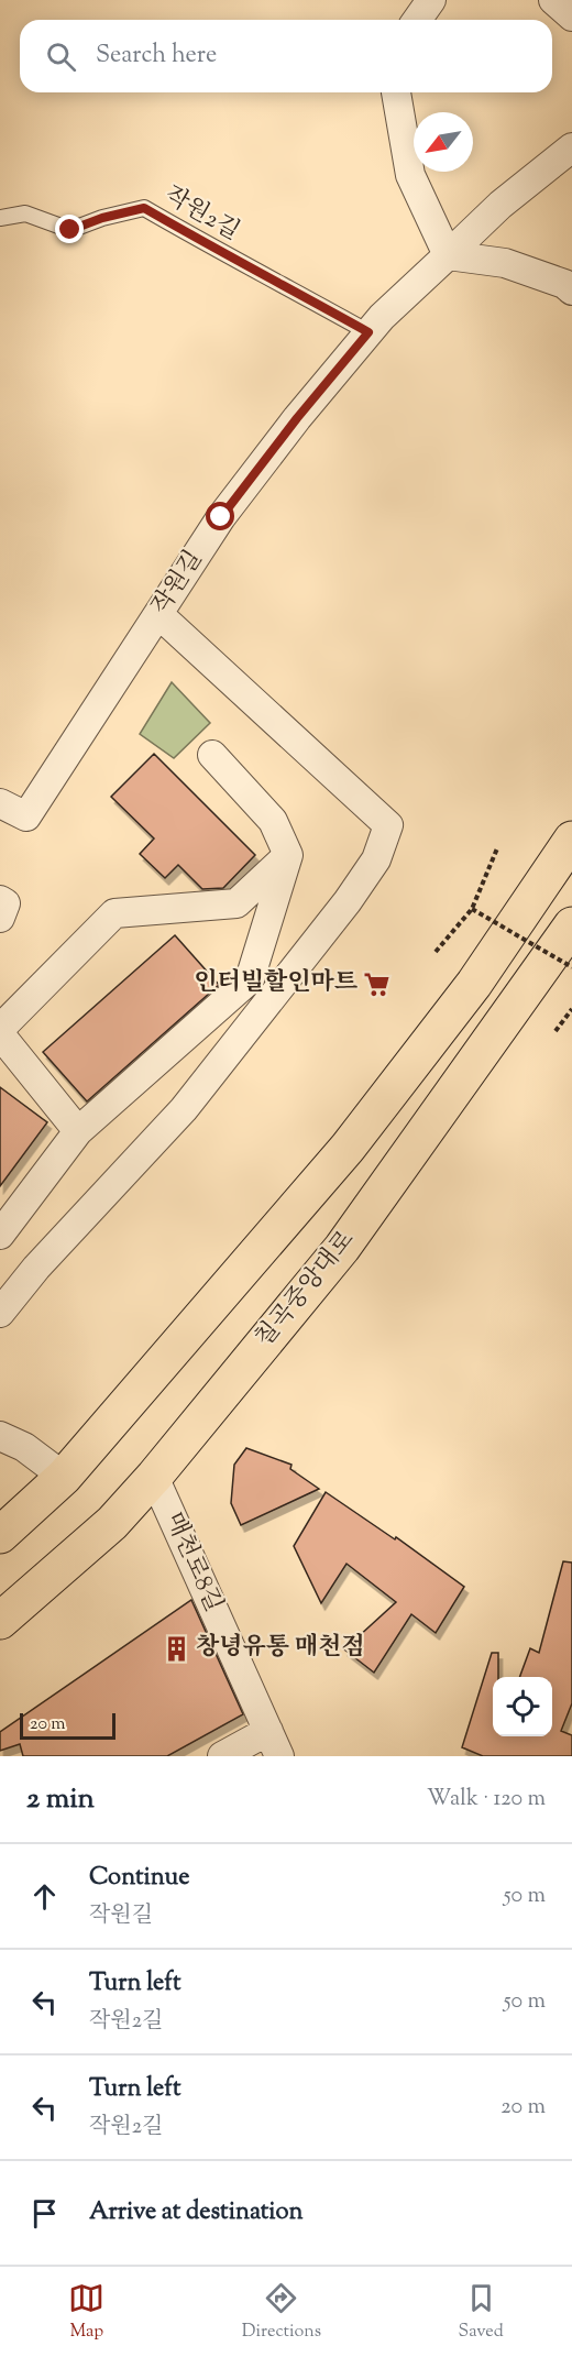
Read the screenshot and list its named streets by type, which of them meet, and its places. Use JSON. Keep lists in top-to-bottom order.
{
  "streets": {
    "main road": ["칠곡중앙대로"],
    "street": ["작원길", "매천로8길"],
    "lane": ["작원2길"]
  },
  "crossings": [
    ["작원2길", "작원길"],
    ["칠곡중앙대로", "매천로8길"]
  ],
  "places": {
    "supermarket": ["인터빌할인마트"],
    "building": ["창녕유통 매천점"]
  },
  "scale_bar": "20 m",
  "north": "bottom left",
  "page": {
    "search": "Search here",
    "scale": "20 m",
    "heading": ["2 min", "Walk · 120 m"],
    "list": [
      ["Continue", "작원길", "50 m"],
      ["Turn left", "작원2길", "50 m"],
      ["Turn left", "작원2길", "20 m"],
      "Arrive at destination"
    ],
    "nav": ["Map", "Directions", "Saved"]
  }
}
